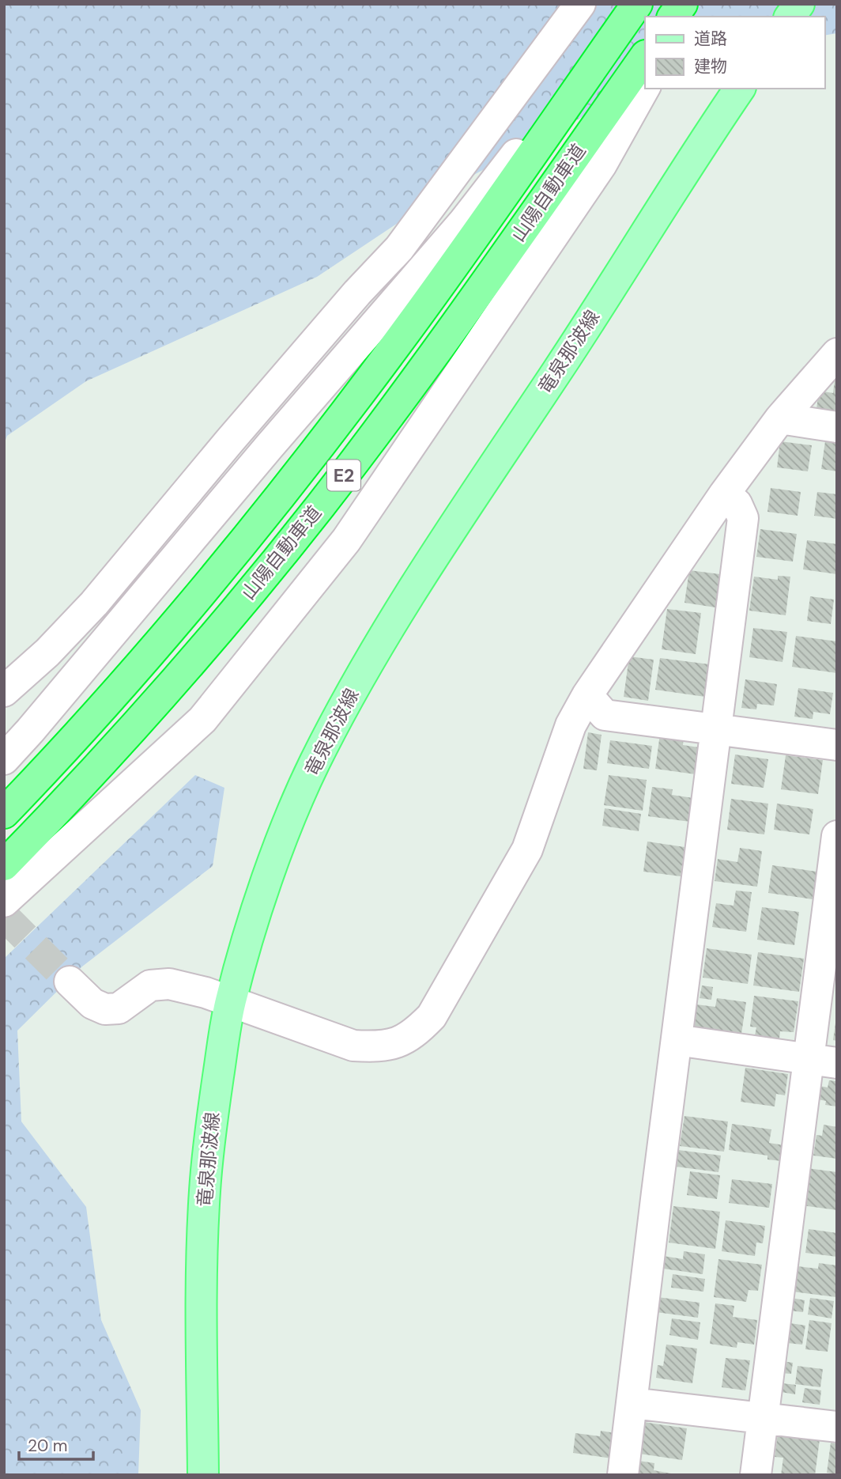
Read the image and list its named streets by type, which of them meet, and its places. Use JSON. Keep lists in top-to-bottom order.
{
  "streets": {
    "highway": ["山陽自動車道", "E2"],
    "main road": ["竜泉那波線"]
  },
  "legend": ["道路", "建物"],
  "scale_bar": "20 m"
}
